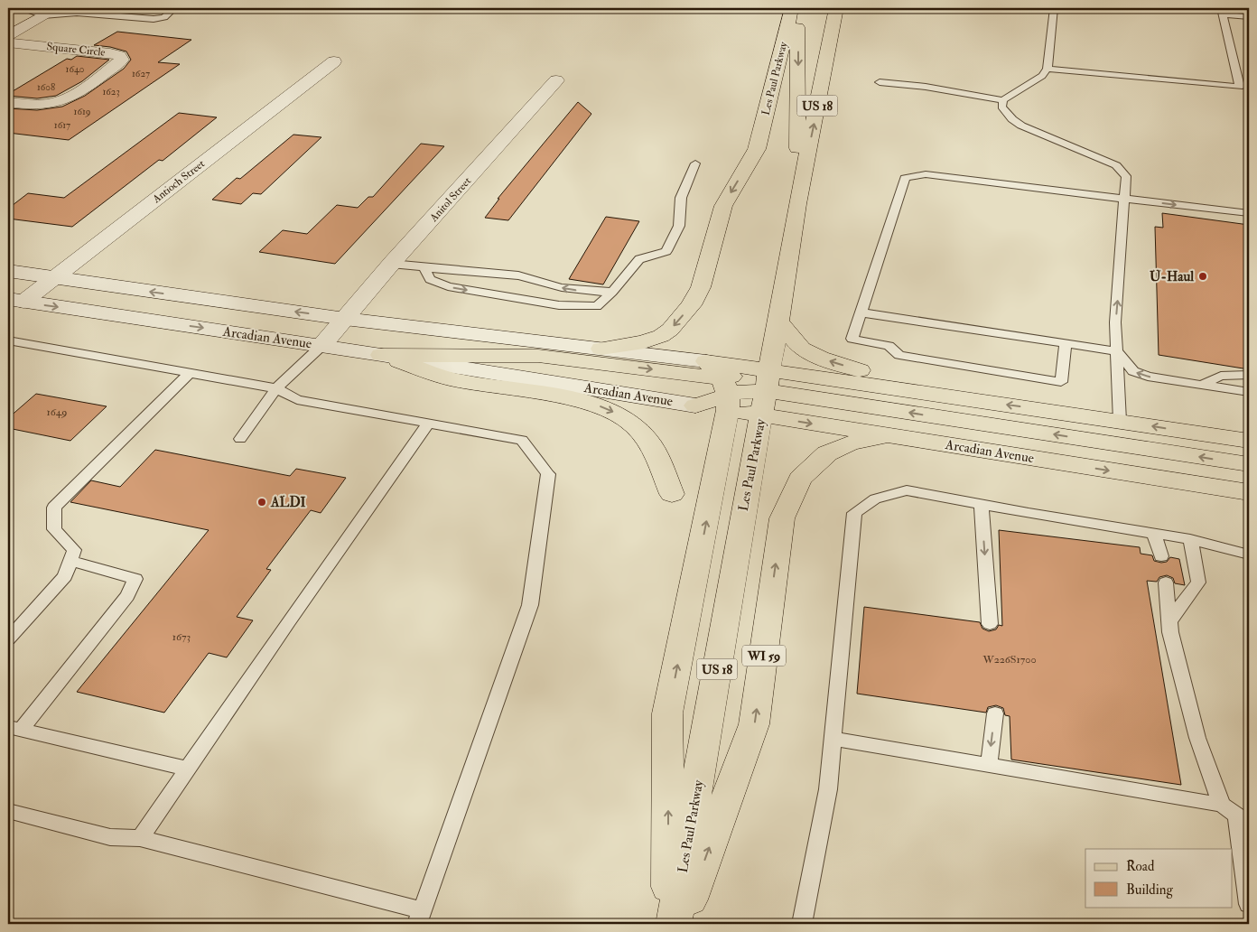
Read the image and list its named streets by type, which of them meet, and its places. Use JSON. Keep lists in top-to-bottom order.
{
  "streets": {
    "main road": [
      "Les Paul Parkway",
      "US 18",
      "Arcadian Avenue",
      "WI 59"
    ],
    "street": ["Square Circle", "Antioch Street", "Anitol Street"]
  },
  "crossings": [
    ["Les Paul Parkway", "Arcadian Avenue"],
    ["Antioch Street", "Arcadian Avenue"],
    ["Anitol Street", "Arcadian Avenue"],
    ["Arcadian Avenue", "WI 59"]
  ],
  "places": ["U-Haul", "ALDI"],
  "house_numbers": [
    "1640",
    "1627",
    "1608",
    "1623",
    "1619",
    "1617",
    "1649",
    "1673",
    "W226S1700"
  ],
  "legend": ["Road", "Building"]
}
